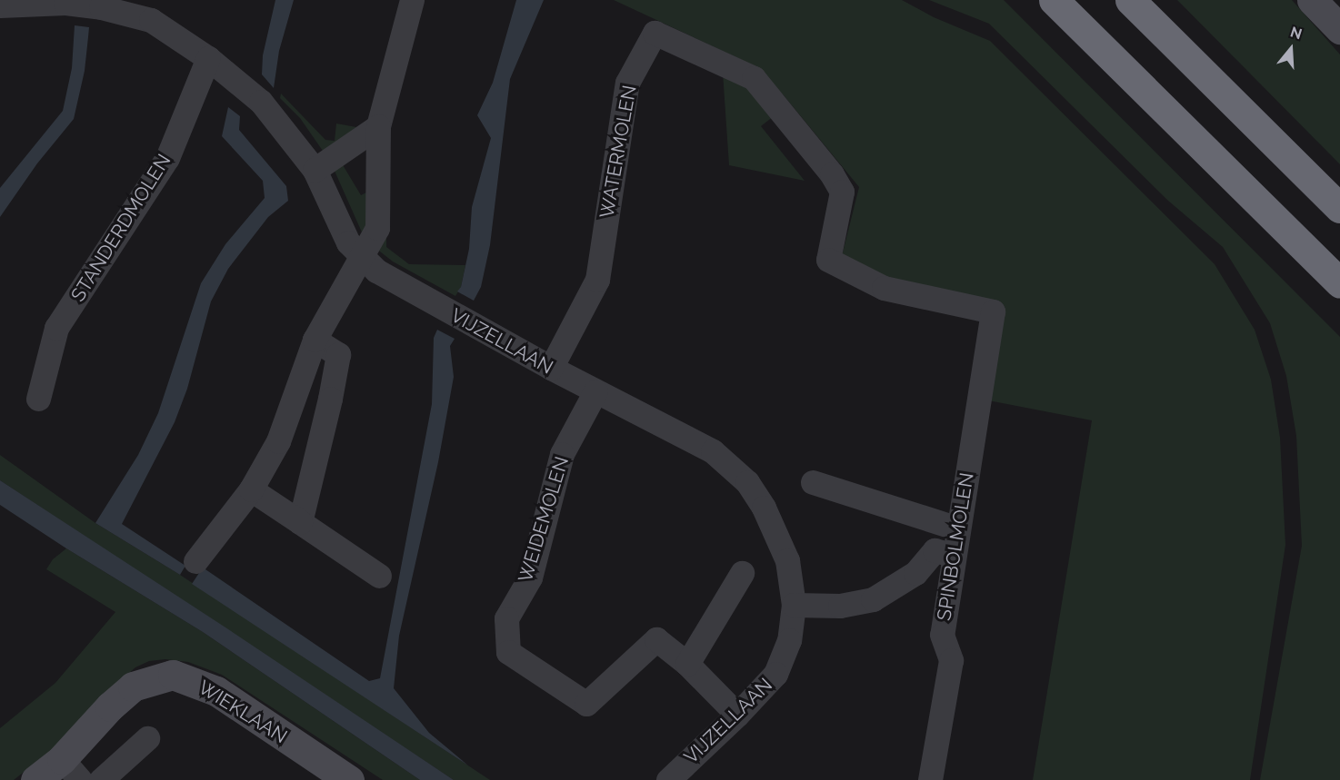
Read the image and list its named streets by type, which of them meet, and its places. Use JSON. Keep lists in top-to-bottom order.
{
  "streets": {
    "street": [
      "WATERMOLEN",
      "STANDERDMOLEN",
      "VIJZELLAAN",
      "WEIDEMOLEN",
      "SPINBOLMOLEN",
      "WIEKLAAN"
    ]
  },
  "crossings": [
    ["WATERMOLEN", "VIJZELLAAN"],
    ["WATERMOLEN", "SPINBOLMOLEN"],
    ["STANDERDMOLEN", "VIJZELLAAN"],
    ["VIJZELLAAN", "WEIDEMOLEN"]
  ],
  "north": "top"
}
